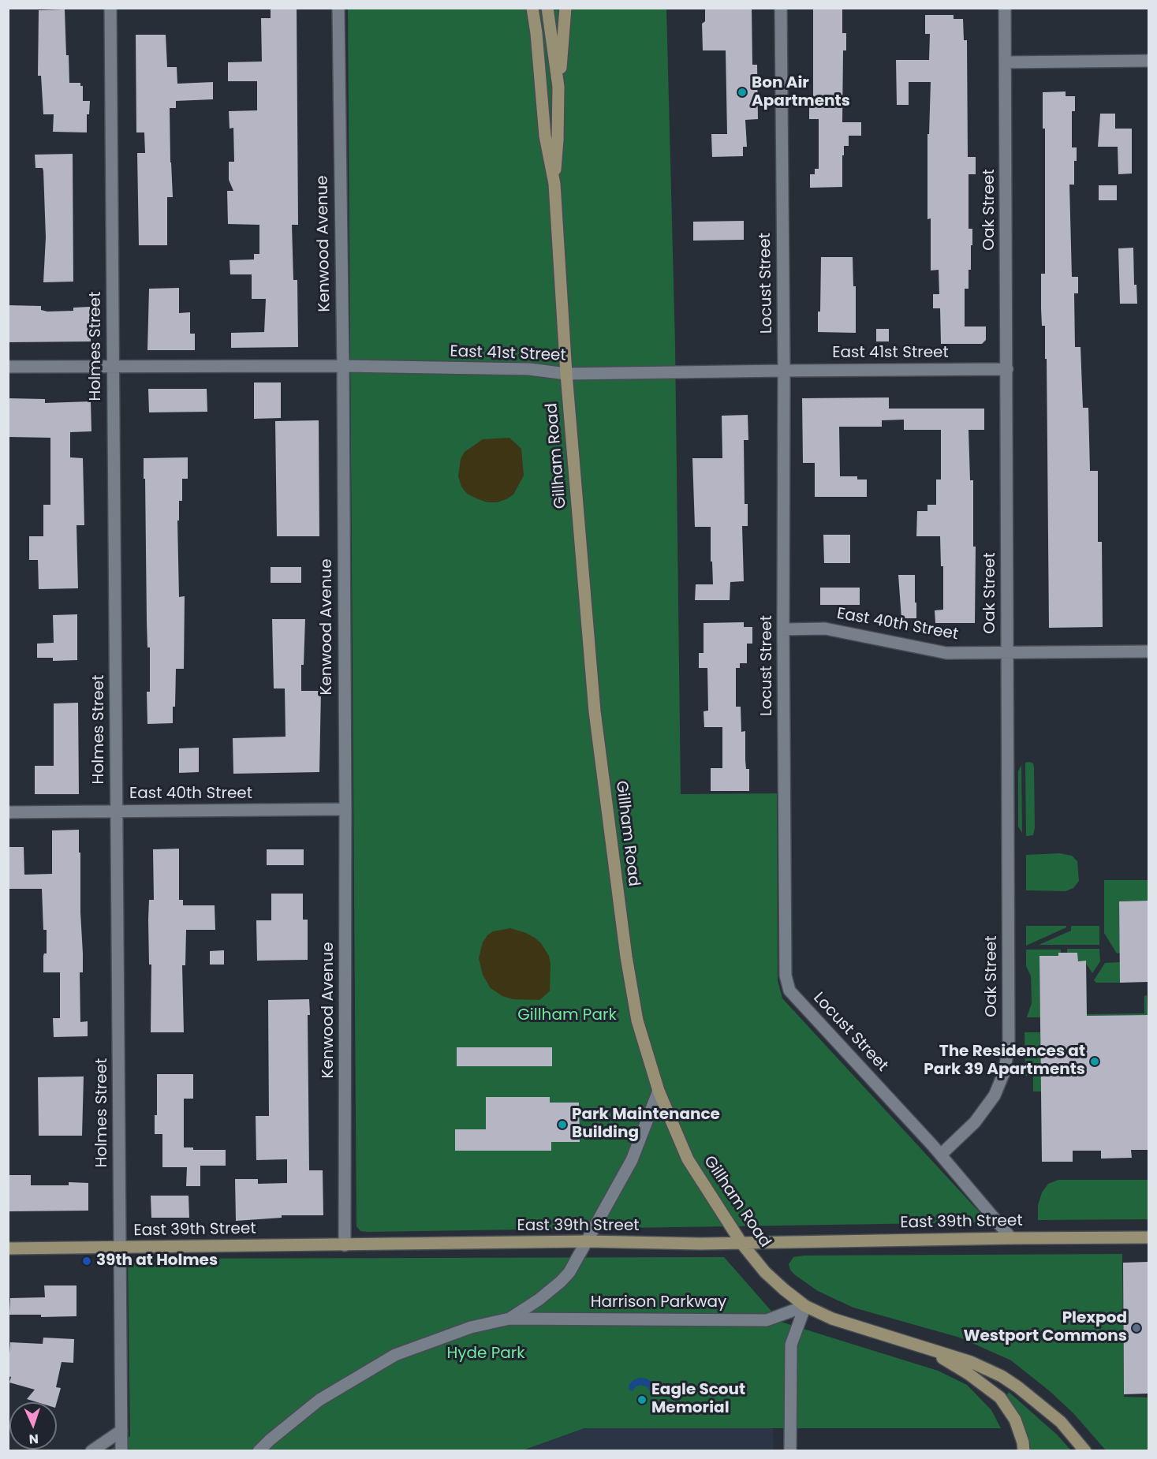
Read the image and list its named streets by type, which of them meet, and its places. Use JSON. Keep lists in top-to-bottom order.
{
  "streets": {
    "main road": ["Gillham Road", "East 39th Street"],
    "street": [
      "Oak Street",
      "Kenwood Avenue",
      "Locust Street",
      "Holmes Street",
      "East 41st Street",
      "East 40th Street",
      "Harrison Parkway"
    ]
  },
  "crossings": [
    ["Oak Street", "Locust Street"],
    ["Oak Street", "East 41st Street"],
    ["Oak Street", "East 40th Street"],
    ["Kenwood Avenue", "East 41st Street"],
    ["Kenwood Avenue", "East 40th Street"],
    ["Kenwood Avenue", "East 39th Street"],
    ["Locust Street", "East 41st Street"],
    ["Locust Street", "East 40th Street"],
    ["Locust Street", "East 39th Street"],
    ["Holmes Street", "East 41st Street"],
    ["Holmes Street", "East 40th Street"],
    ["Holmes Street", "East 39th Street"],
    ["East 41st Street", "Gillham Road"],
    ["Gillham Road", "East 39th Street"],
    ["Gillham Road", "Harrison Parkway"],
    ["East 39th Street", "Harrison Parkway"]
  ],
  "parks": ["Gillham Park", "Hyde Park"],
  "places": [
    "Bon Air Apartments",
    "The Residences at Park 39 Apartments",
    "Park Maintenance Building",
    "39th at Holmes",
    "Plexpod Westport Commons",
    "Eagle Scout Memorial"
  ],
  "north": "bottom"
}
